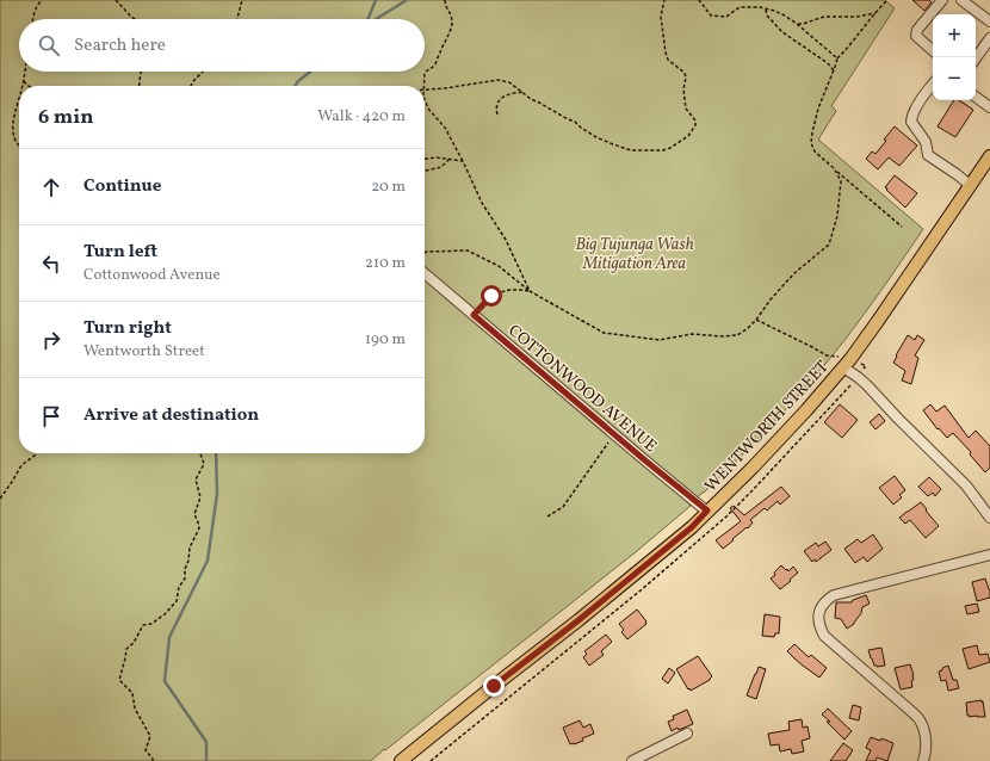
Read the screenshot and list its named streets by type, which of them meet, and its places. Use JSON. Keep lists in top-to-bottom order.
{
  "streets": {
    "main road": ["WENTWORTH STREET"],
    "street": ["COTTONWOOD AVENUE"]
  },
  "crossings": [
    ["COTTONWOOD AVENUE", "WENTWORTH STREET"]
  ],
  "parks": ["Big Tujunga Wash Mitigation Area"],
  "page": {
    "map_buttons": ["+", "−"],
    "search": "Search here",
    "heading": ["6 min", "Walk · 420 m"],
    "list": [
      ["Continue", "20 m"],
      ["Turn left", "Cottonwood Avenue", "210 m"],
      ["Turn right", "Wentworth Street", "190 m"],
      "Arrive at destination"
    ]
  }
}
